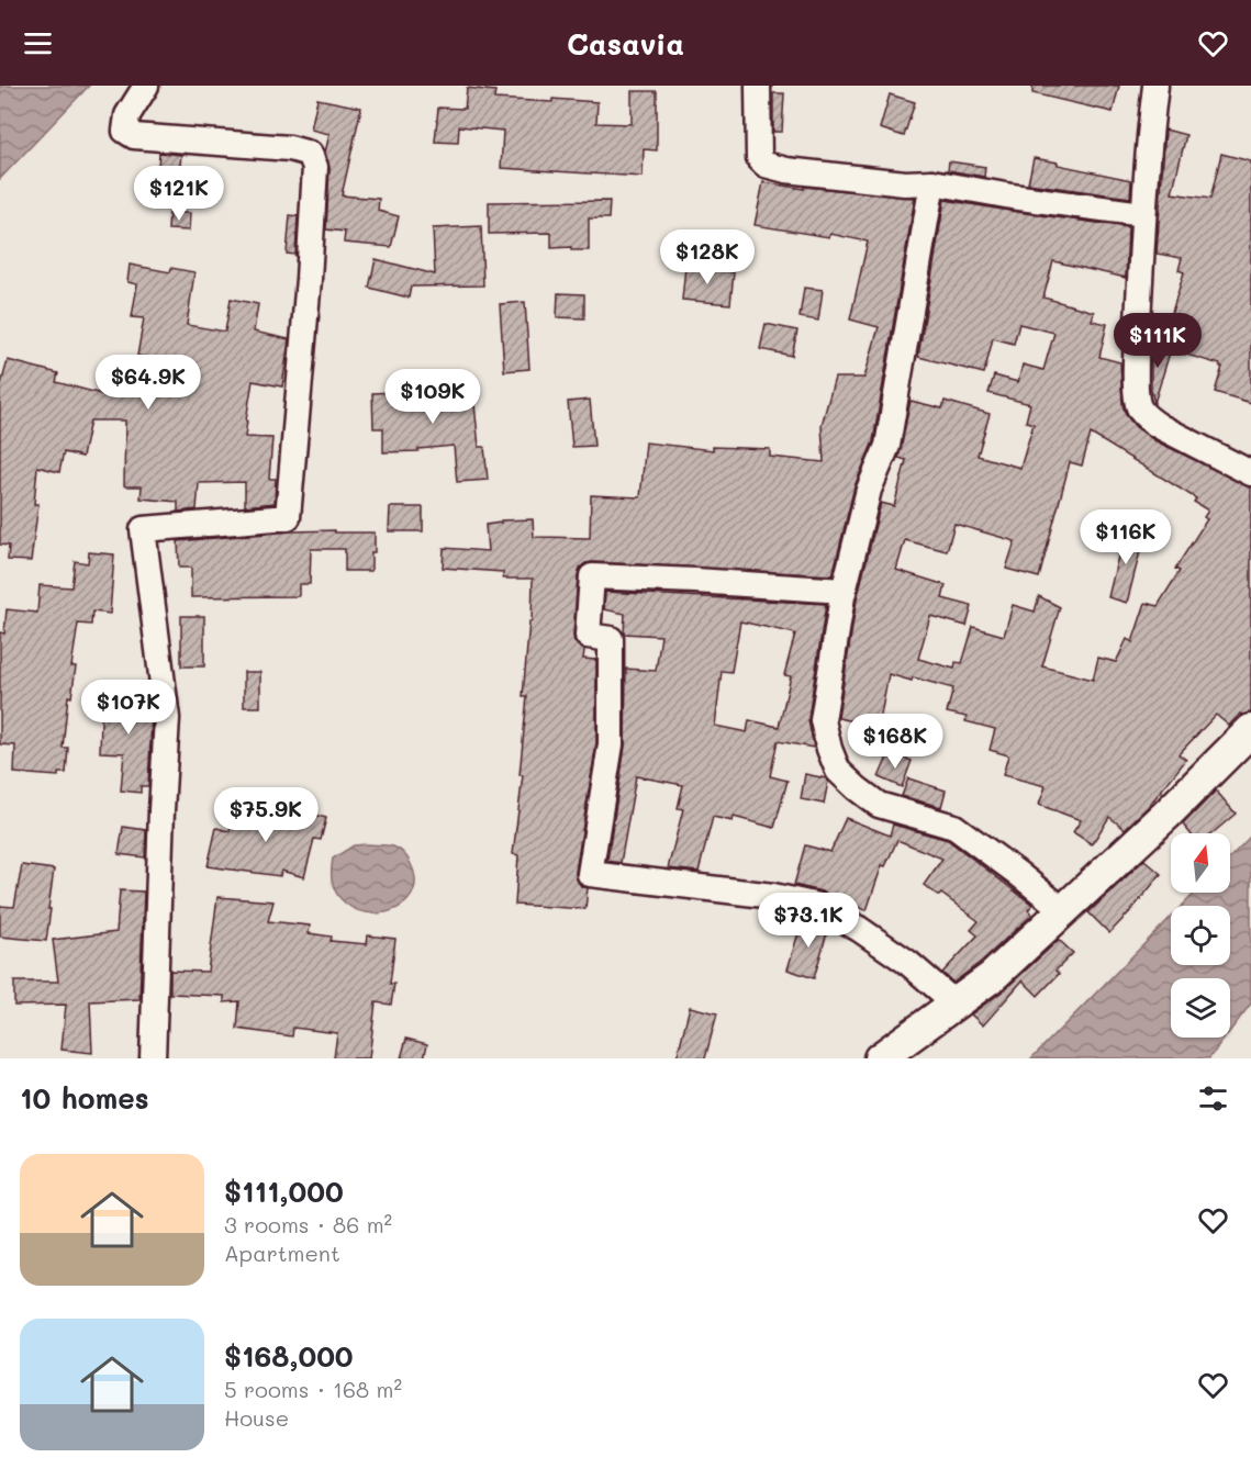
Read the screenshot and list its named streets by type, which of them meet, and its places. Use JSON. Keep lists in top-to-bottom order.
{
  "north": "top",
  "page": {
    "header": "Casavia",
    "price": [
      "$121K",
      "$128K",
      "$111K",
      "$64.9K",
      "$109K",
      "$116K",
      "$107K",
      "$168K",
      "$75.9K",
      "$73.1K"
    ],
    "heading": "10 homes",
    "list": [
      {
        "name": "$111,000",
        "note": "3 rooms · 86 m² · Apartment"
      },
      {
        "name": "$168,000",
        "note": "5 rooms · 168 m² · House"
      }
    ]
  }
}
